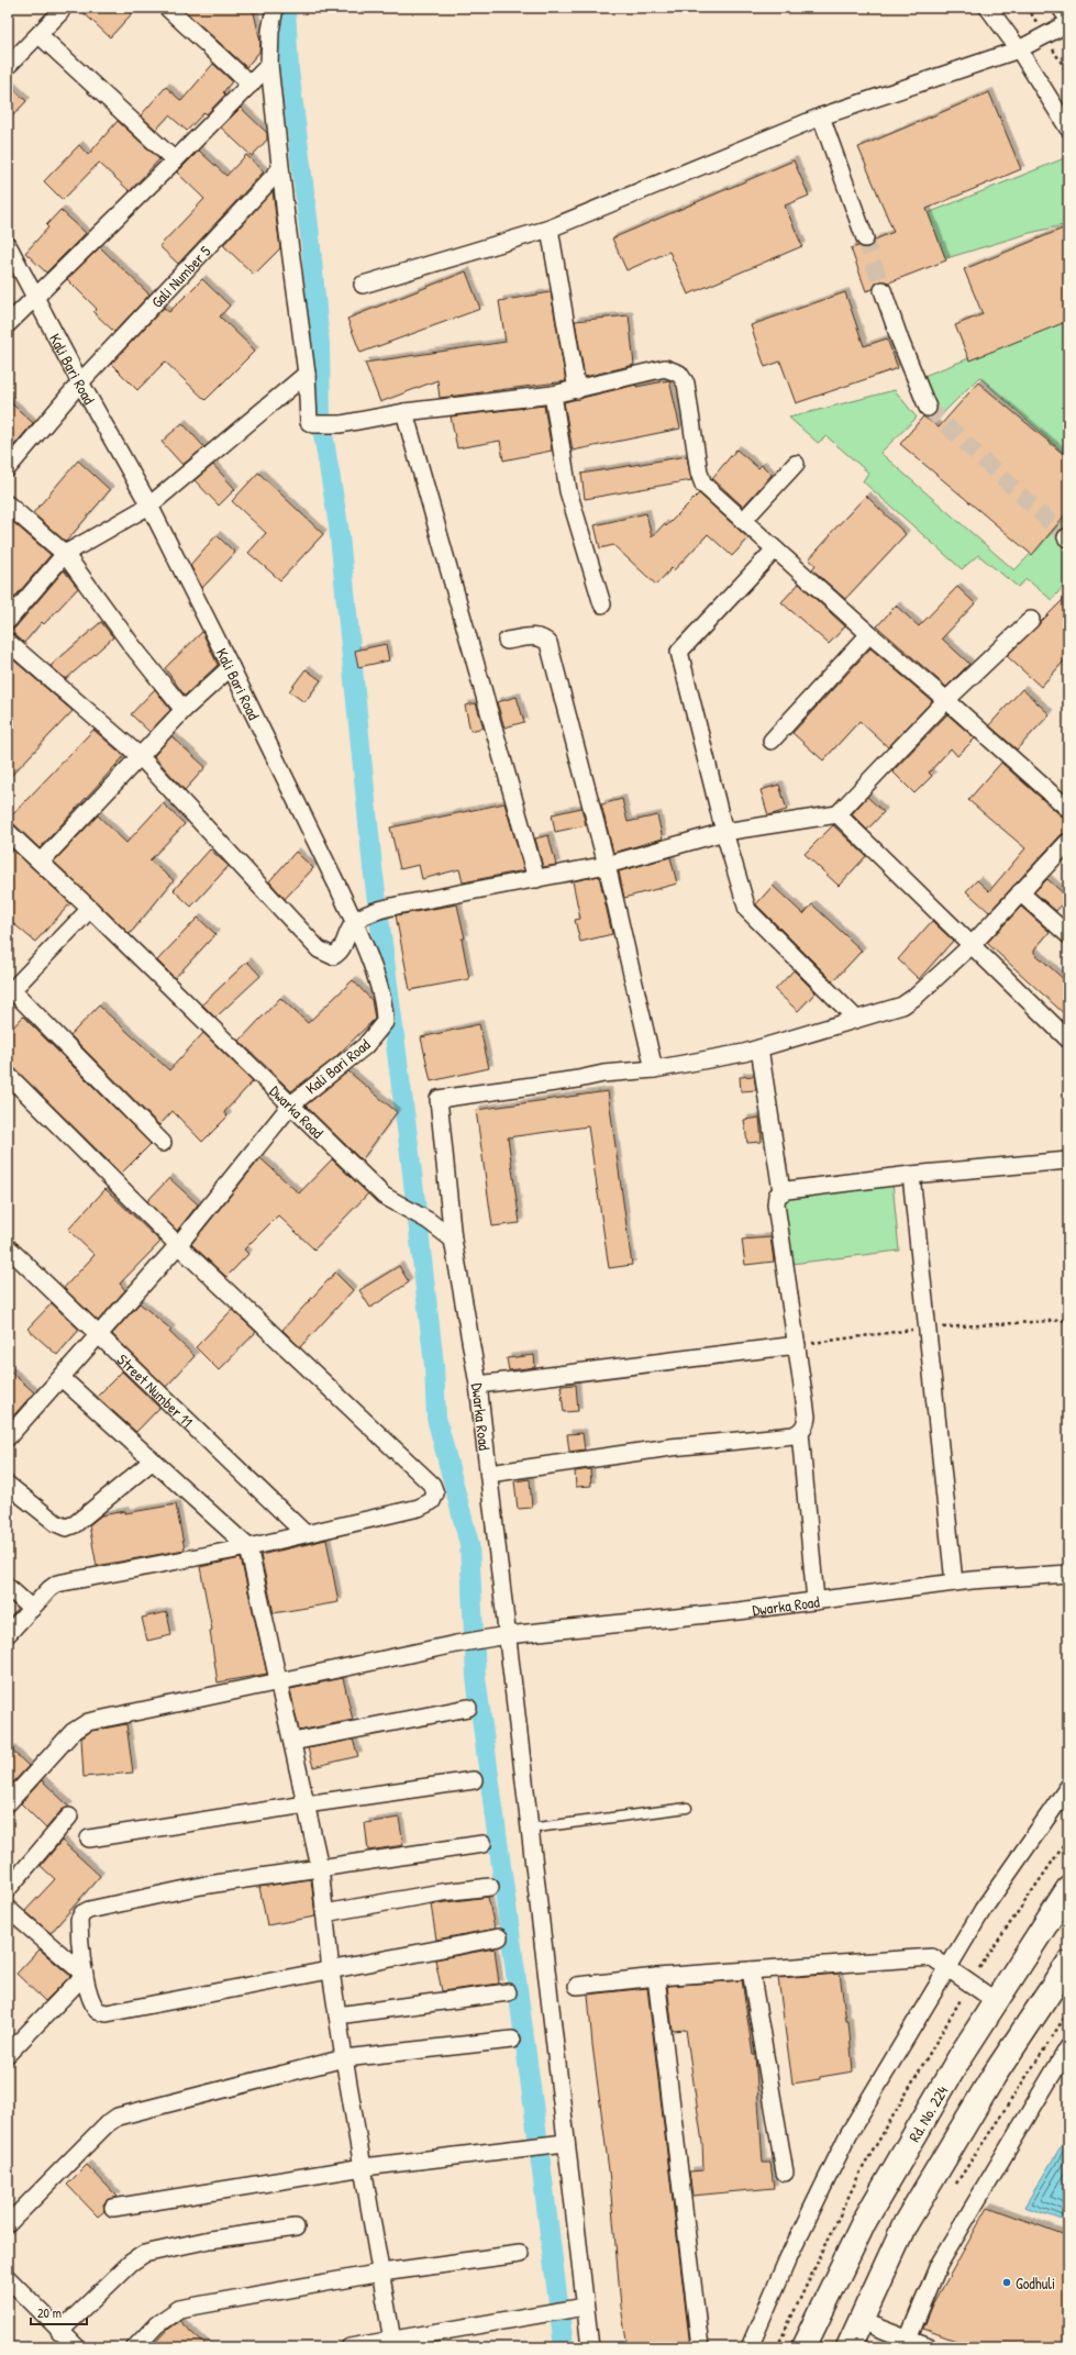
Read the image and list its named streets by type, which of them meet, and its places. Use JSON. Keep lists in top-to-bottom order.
{
  "streets": {
    "main road": ["Rd. No. 224"],
    "street": [
      "Gali Number 5",
      "Kali Bari Road",
      "Dwarka Road",
      "Street Number 11"
    ]
  },
  "crossings": [
    ["Gali Number 5", "Kali Bari Road"],
    ["Kali Bari Road", "Dwarka Road"],
    ["Kali Bari Road", "Street Number 11"]
  ],
  "places": ["Godhuli"],
  "scale_bar": "20 m"
}
